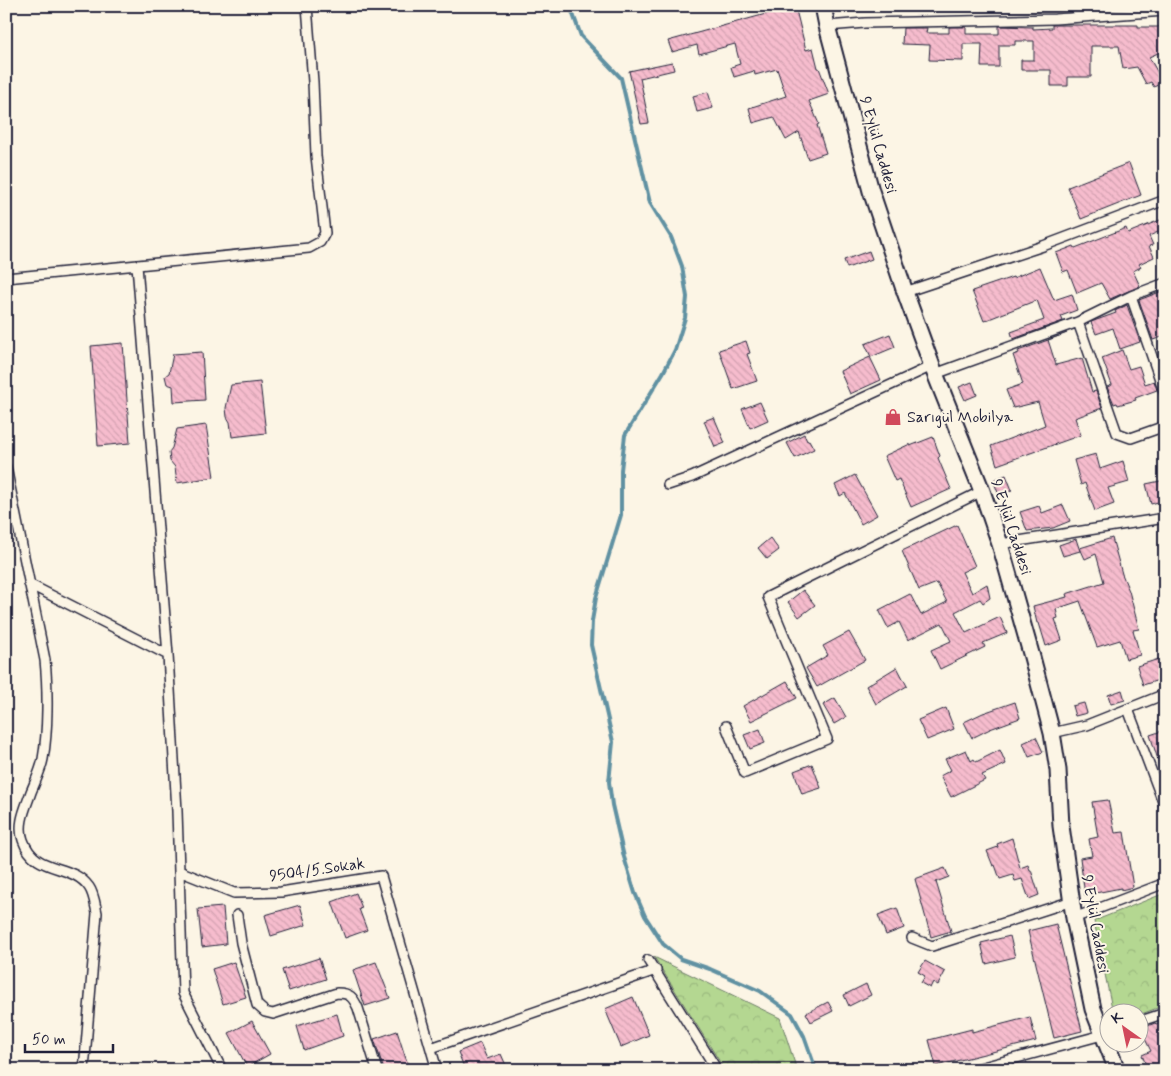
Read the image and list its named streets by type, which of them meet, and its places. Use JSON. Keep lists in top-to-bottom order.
{
  "streets": {
    "main road": ["9 Eylül Caddesi"],
    "street": ["9504/5.Sokak"]
  },
  "places": {
    "shop": ["Sarıgül Mobilya"]
  },
  "scale_bar": "50 m",
  "north": "top left"
}
